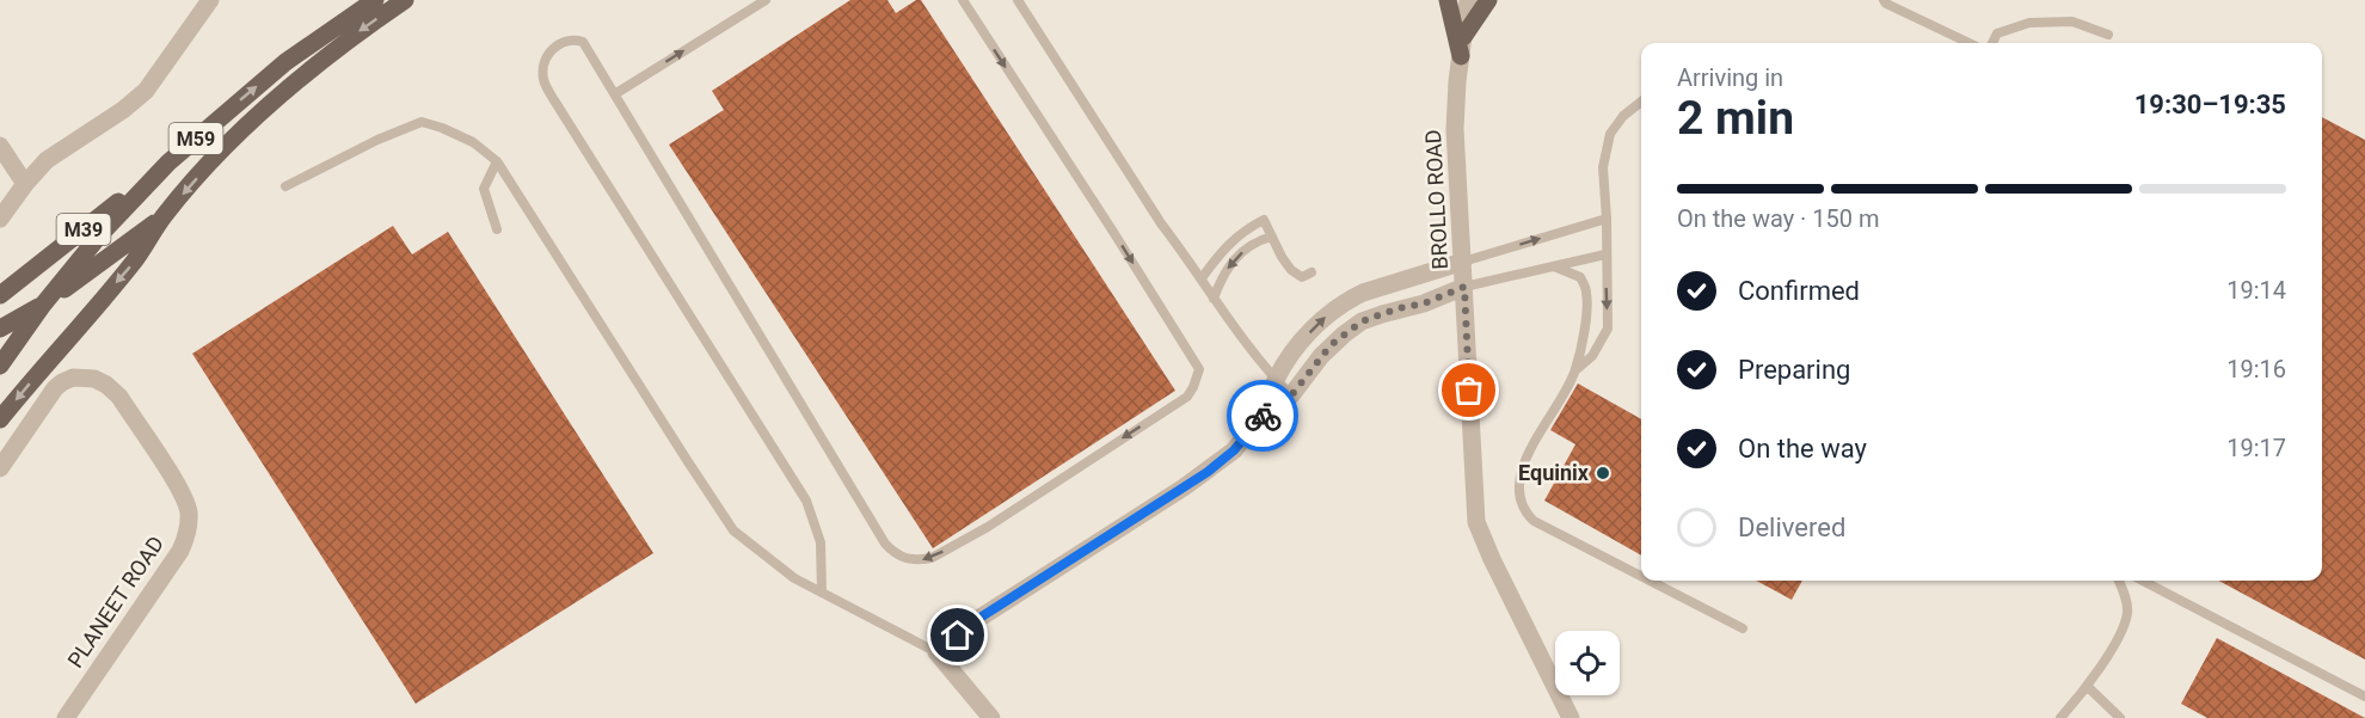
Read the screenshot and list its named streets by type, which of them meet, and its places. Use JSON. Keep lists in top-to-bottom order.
{
  "streets": {
    "main road": ["M59", "M39"],
    "street": ["BROLLO ROAD", "PLANEET ROAD"]
  },
  "crossings": [
    ["M59", "M39"]
  ],
  "places": ["Equinix"],
  "page": {
    "heading": ["2 min", "Arriving in", "19:30–19:35"],
    "bar": "On the way · 150 m",
    "list": [
      ["Confirmed", "19:14"],
      ["Preparing", "19:16"],
      ["On the way", "19:17"],
      "Delivered"
    ]
  }
}
